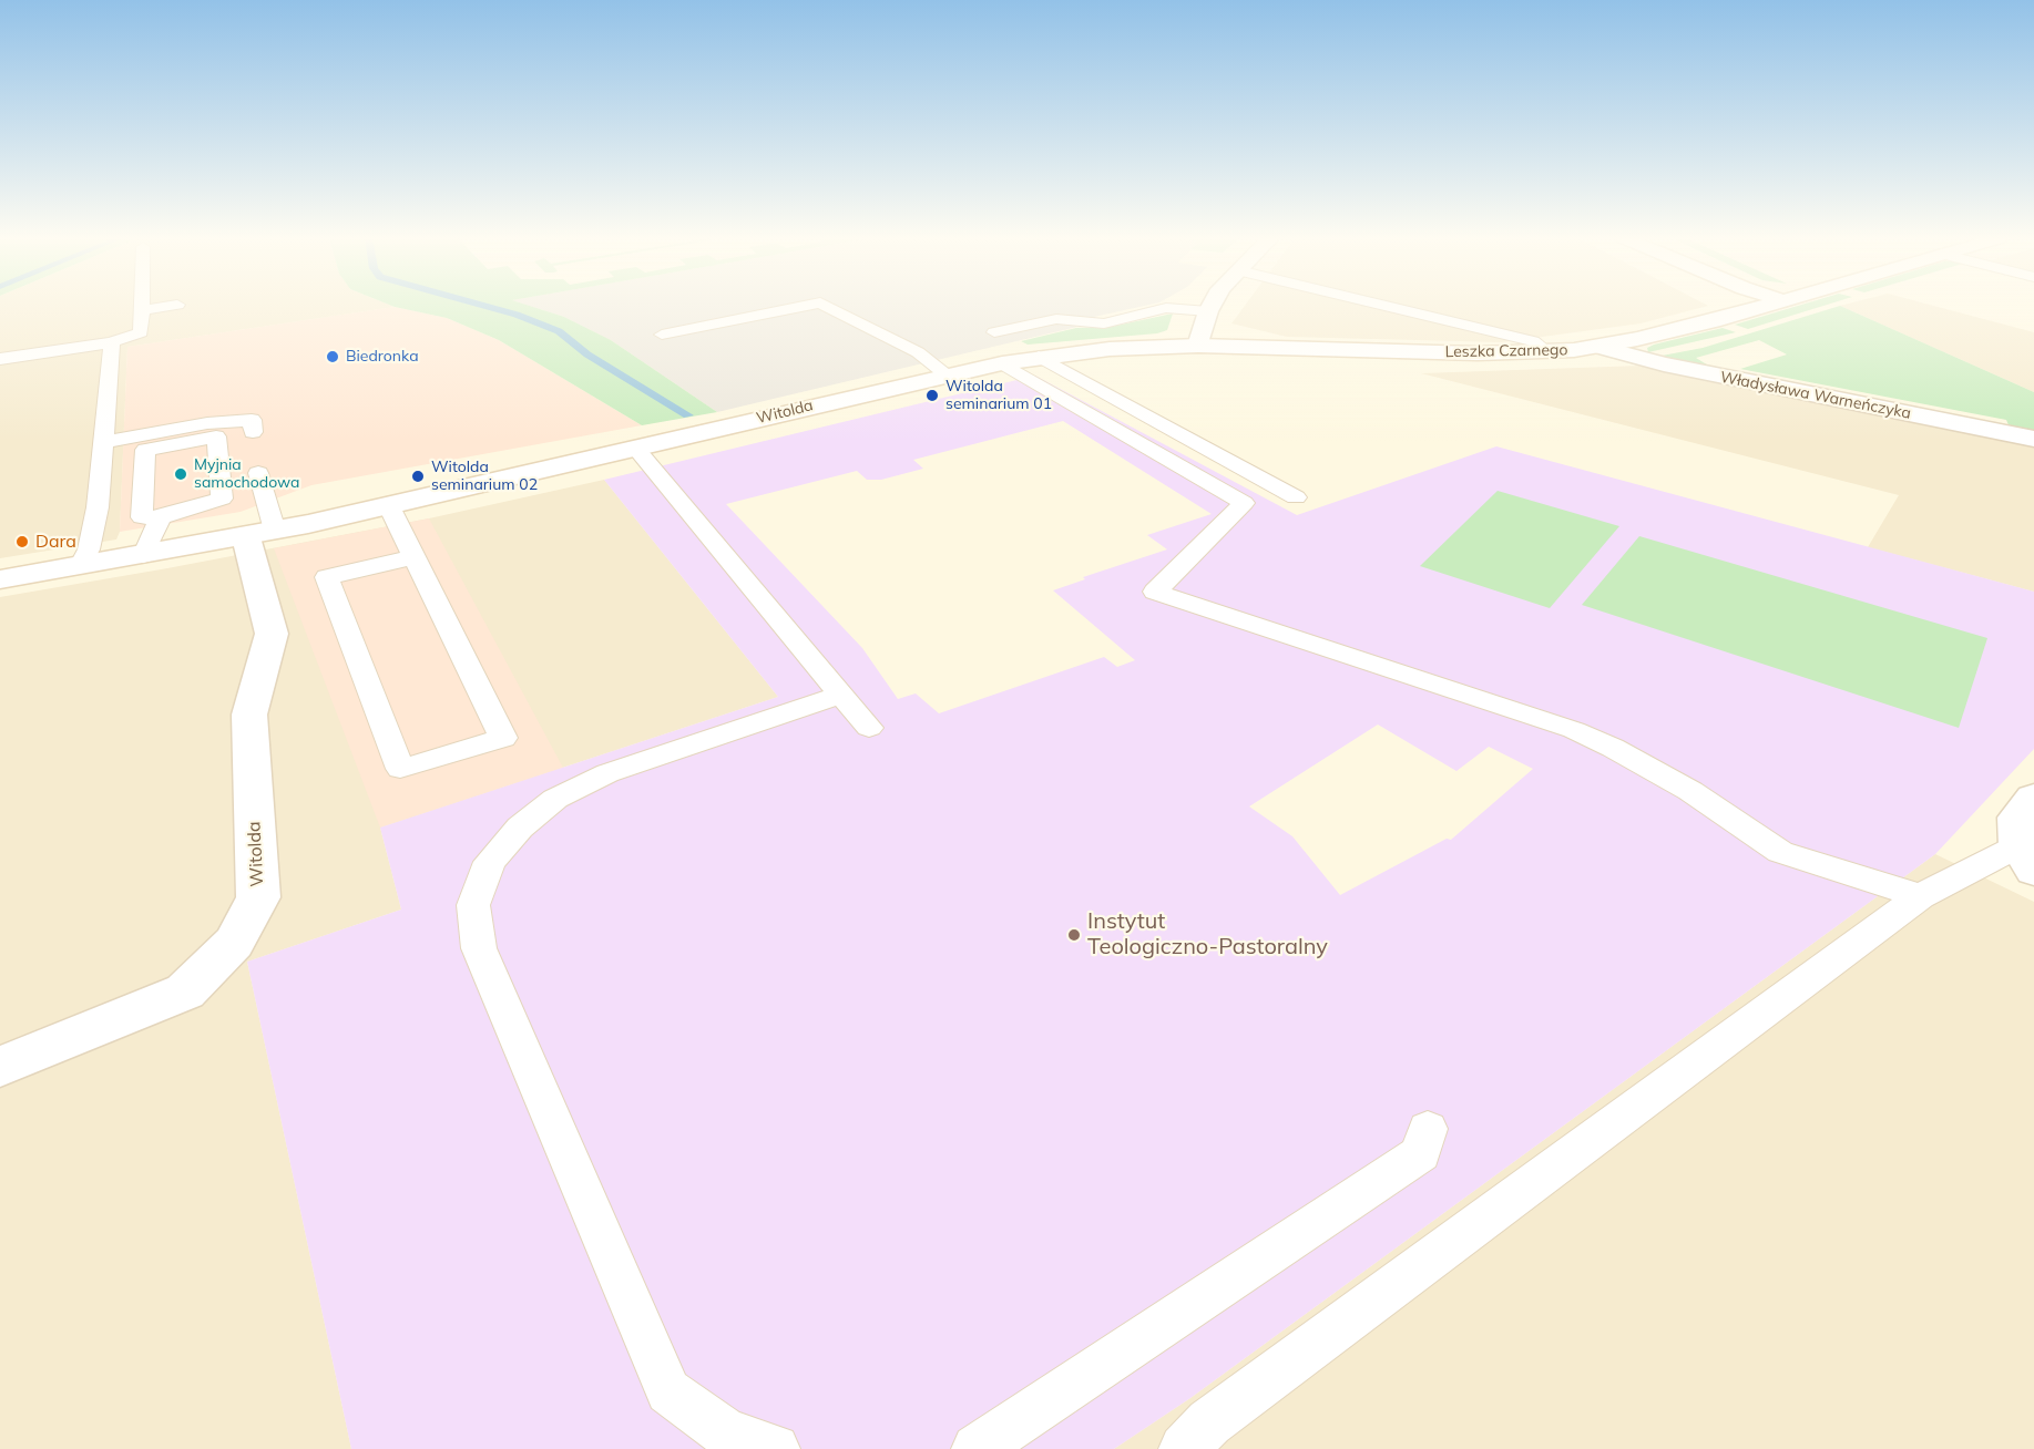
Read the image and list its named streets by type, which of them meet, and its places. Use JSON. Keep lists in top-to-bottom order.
{
  "streets": {
    "street": ["Leszka Czarnego", "Władysława Warneńczyka", "Witolda"]
  },
  "crossings": [
    ["Leszka Czarnego", "Władysława Warneńczyka"],
    ["Leszka Czarnego", "Witolda"]
  ],
  "places": [
    "Biedronka",
    "Witolda seminarium 01",
    "Myjnia samochodowa",
    "Witolda seminarium 02",
    "Dara",
    "Instytut Teologiczno-Pastoralny"
  ]
}
